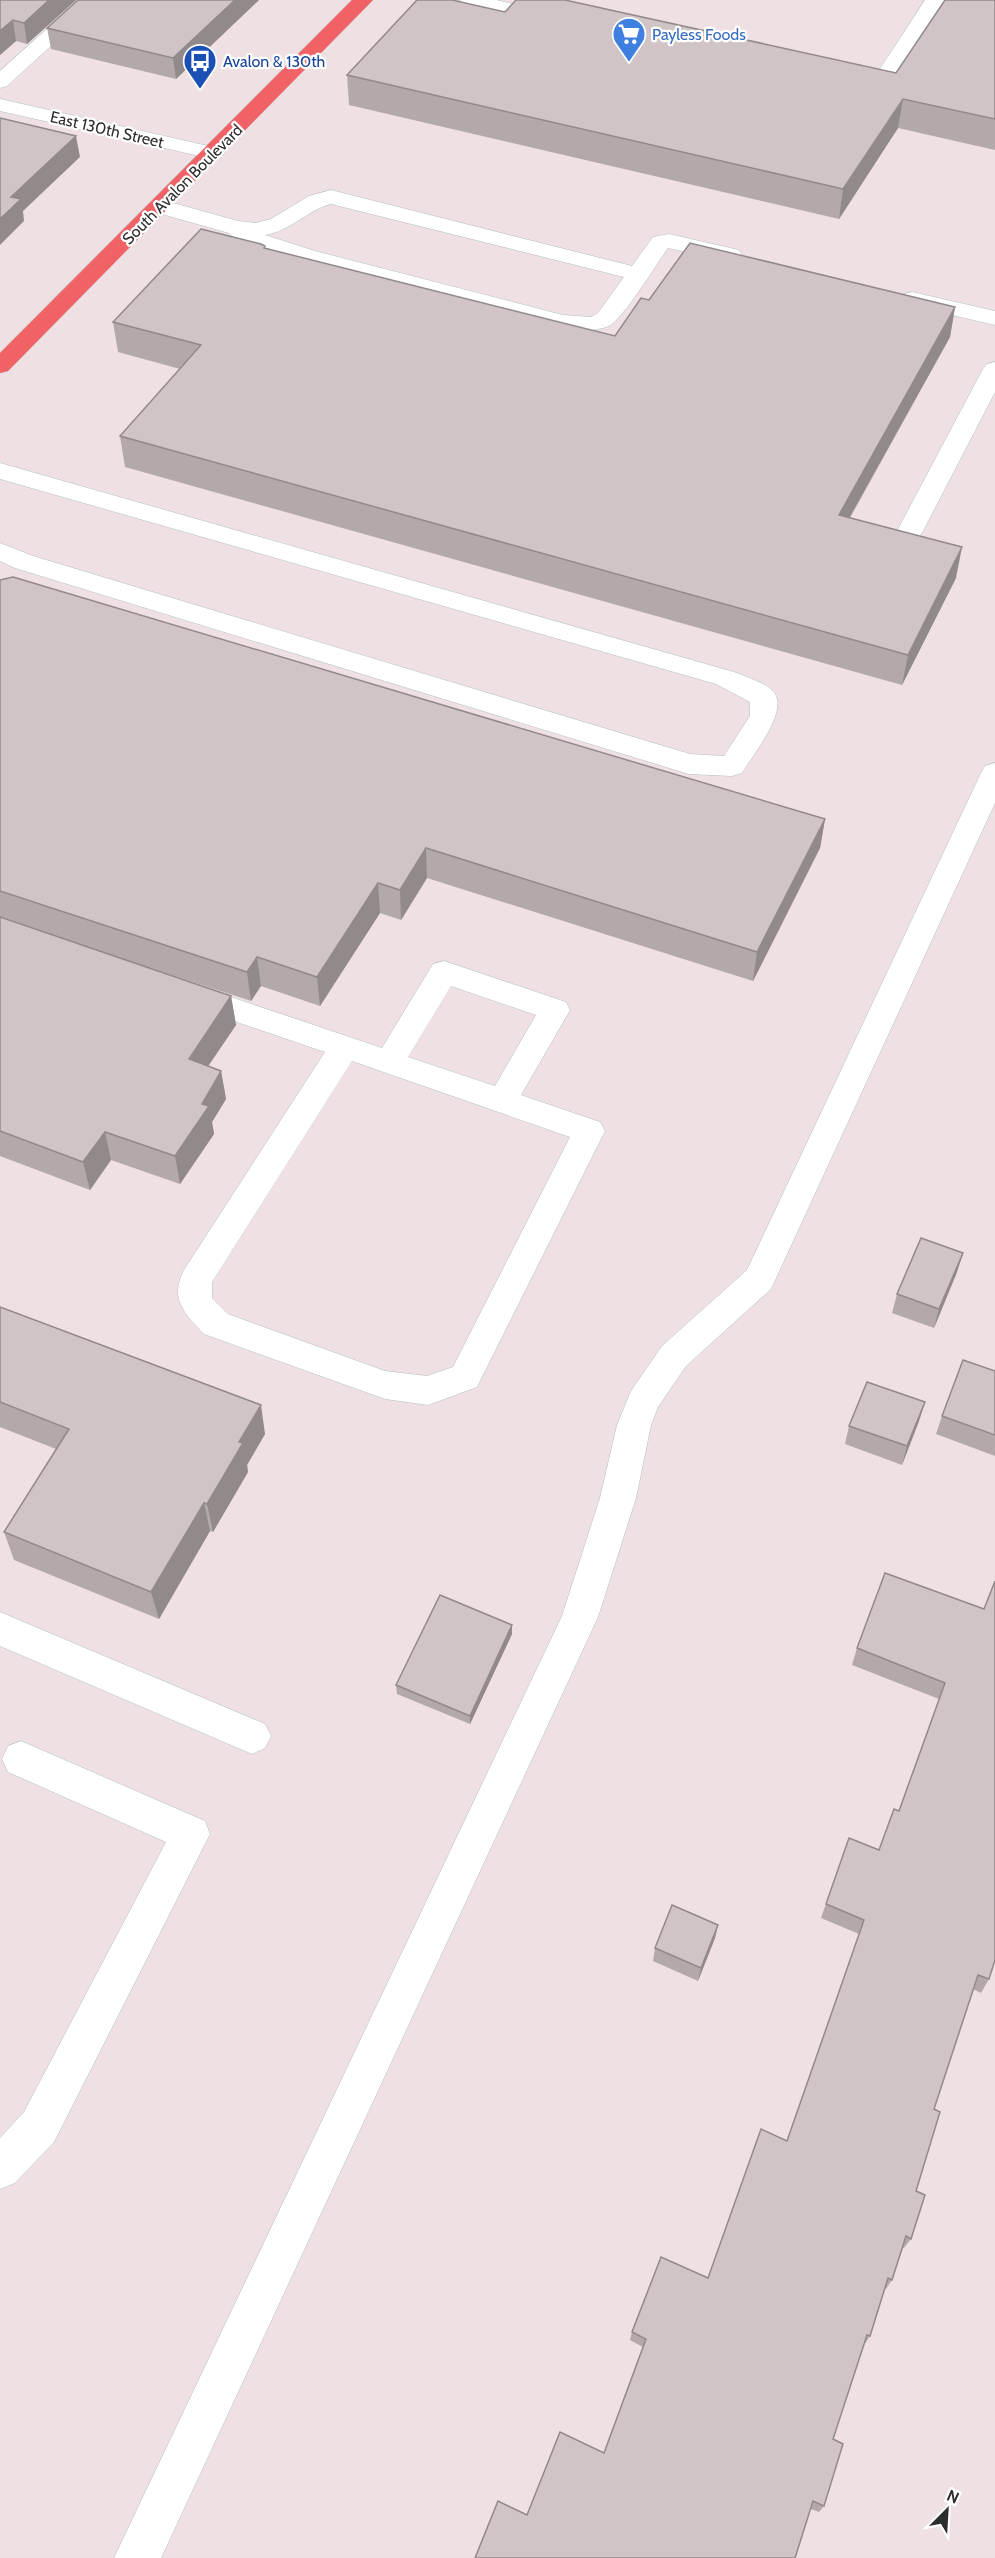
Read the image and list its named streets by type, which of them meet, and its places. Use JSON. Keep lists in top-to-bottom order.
{
  "streets": {
    "main road": ["South Avalon Boulevard"],
    "street": ["East 130th Street"]
  },
  "crossings": [
    ["East 130th Street", "South Avalon Boulevard"]
  ],
  "places": {
    "supermarket": ["Payless Foods"],
    "bus stop": ["Avalon & 130th"]
  },
  "north": "top right"
}
